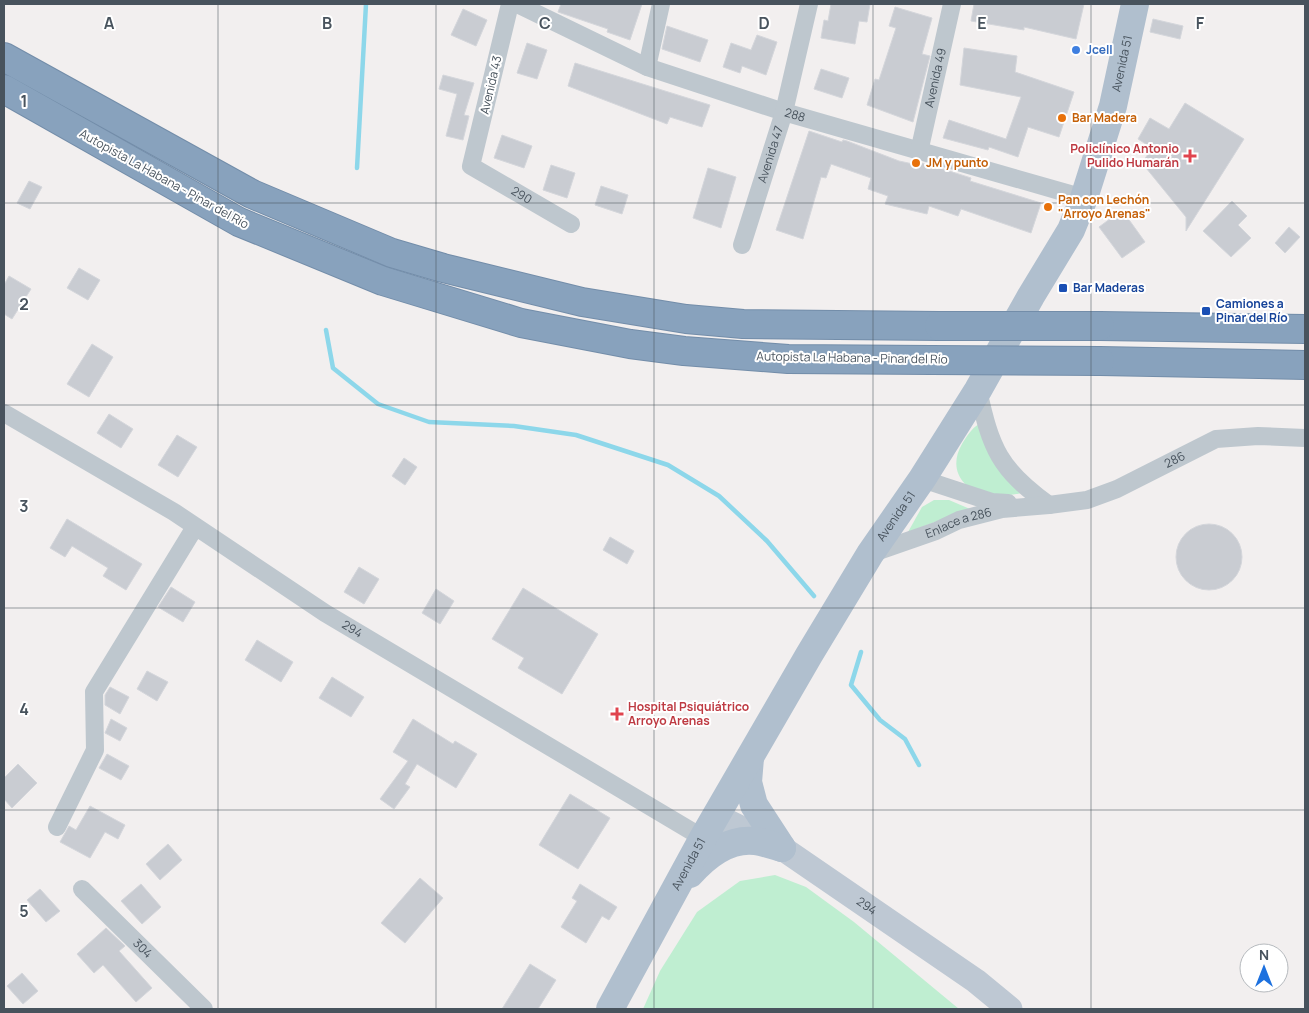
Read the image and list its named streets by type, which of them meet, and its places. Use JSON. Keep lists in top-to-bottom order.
{
  "streets": {
    "highway": ["Autopista La Habana - Pinar del Río"],
    "main road": ["Avenida 51", "294"],
    "street": [
      "Avenida 49",
      "Avenida 43",
      "288",
      "Avenida 47",
      "290",
      "286",
      "Enlace a 286",
      "304"
    ]
  },
  "crossings": [
    ["Avenida 51", "288"],
    ["Avenida 51", "Enlace a 286"],
    ["Avenida 51", "294"],
    ["Avenida 49", "288"],
    ["Avenida 43", "290"],
    ["288", "Avenida 47"],
    ["286", "Enlace a 286"]
  ],
  "places": {
    "other": [
      "Jcell",
      "Bar Madera",
      "JM y punto",
      "Pan con Lechón \"Arroyo Arenas\""
    ],
    "health": ["Policlínico Antonio Pulido Humarán", "Hospital Psiquiátrico Arroyo Arenas"],
    "transit": ["Bar Maderas", "Camiones a Pinar del Río"]
  },
  "north": "top",
  "grid": {
    "columns": [
      "A",
      "B",
      "C",
      "D",
      "E",
      "F"
    ],
    "rows": [
      "1",
      "2",
      "3",
      "4",
      "5"
    ]
  }
}
